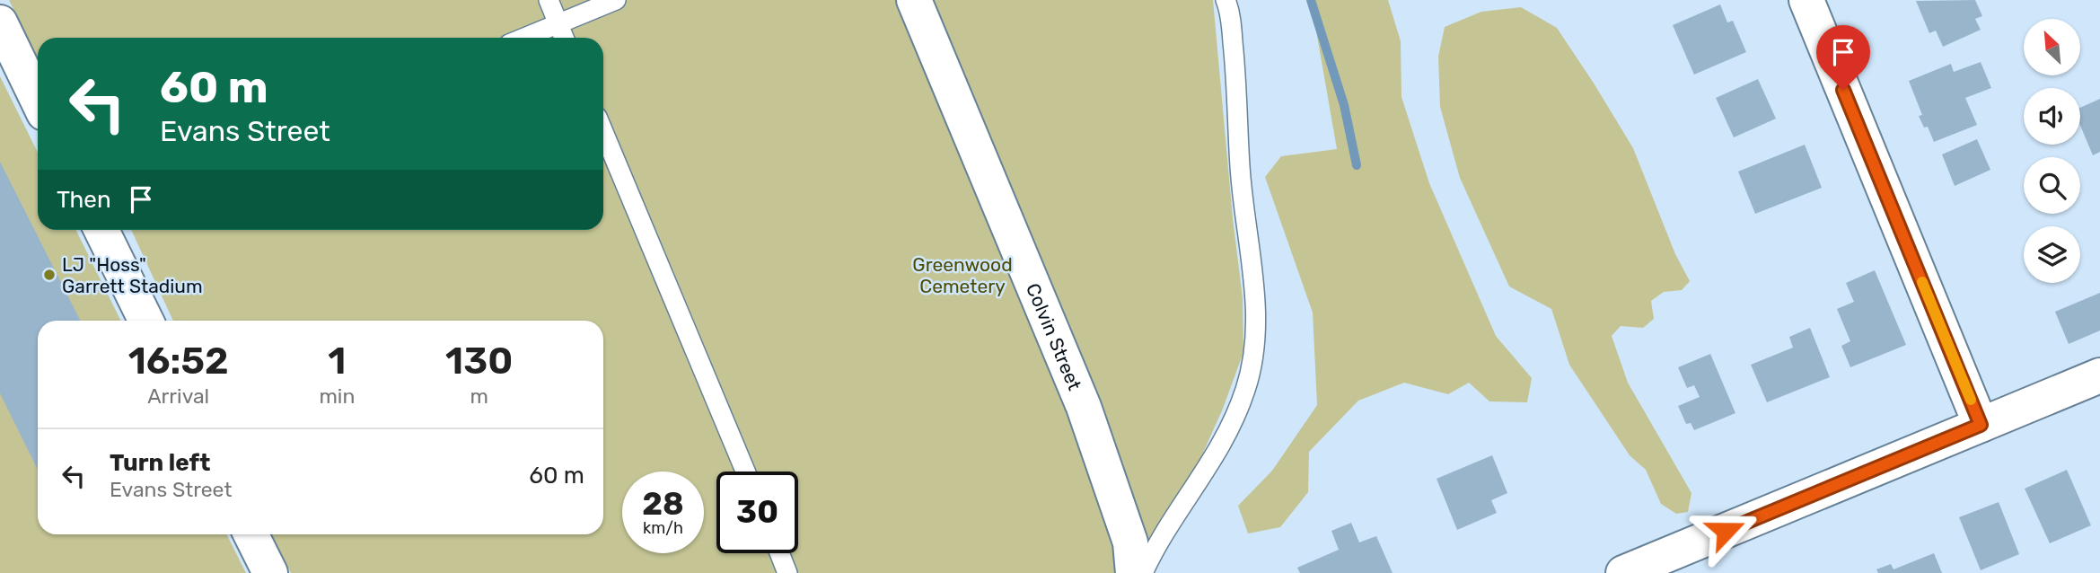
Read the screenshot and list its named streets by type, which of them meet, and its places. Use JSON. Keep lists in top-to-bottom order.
{
  "streets": {
    "street": ["Colvin Street"]
  },
  "parks": ["Greenwood Cemetery"],
  "places": ["LJ \"Hoss\" Garrett Stadium"],
  "north": "top left",
  "page": {
    "turn": ["60 m", "Evans Street"],
    "then": "Then",
    "eta": [
      "16:52",
      "Arrival",
      "1",
      "min",
      "130",
      "m"
    ],
    "list": [
      {
        "name": "Turn left",
        "note": "Evans Street",
        "value": "60 m"
      }
    ],
    "speed": "28 km/h",
    "limit": "30"
  }
}
